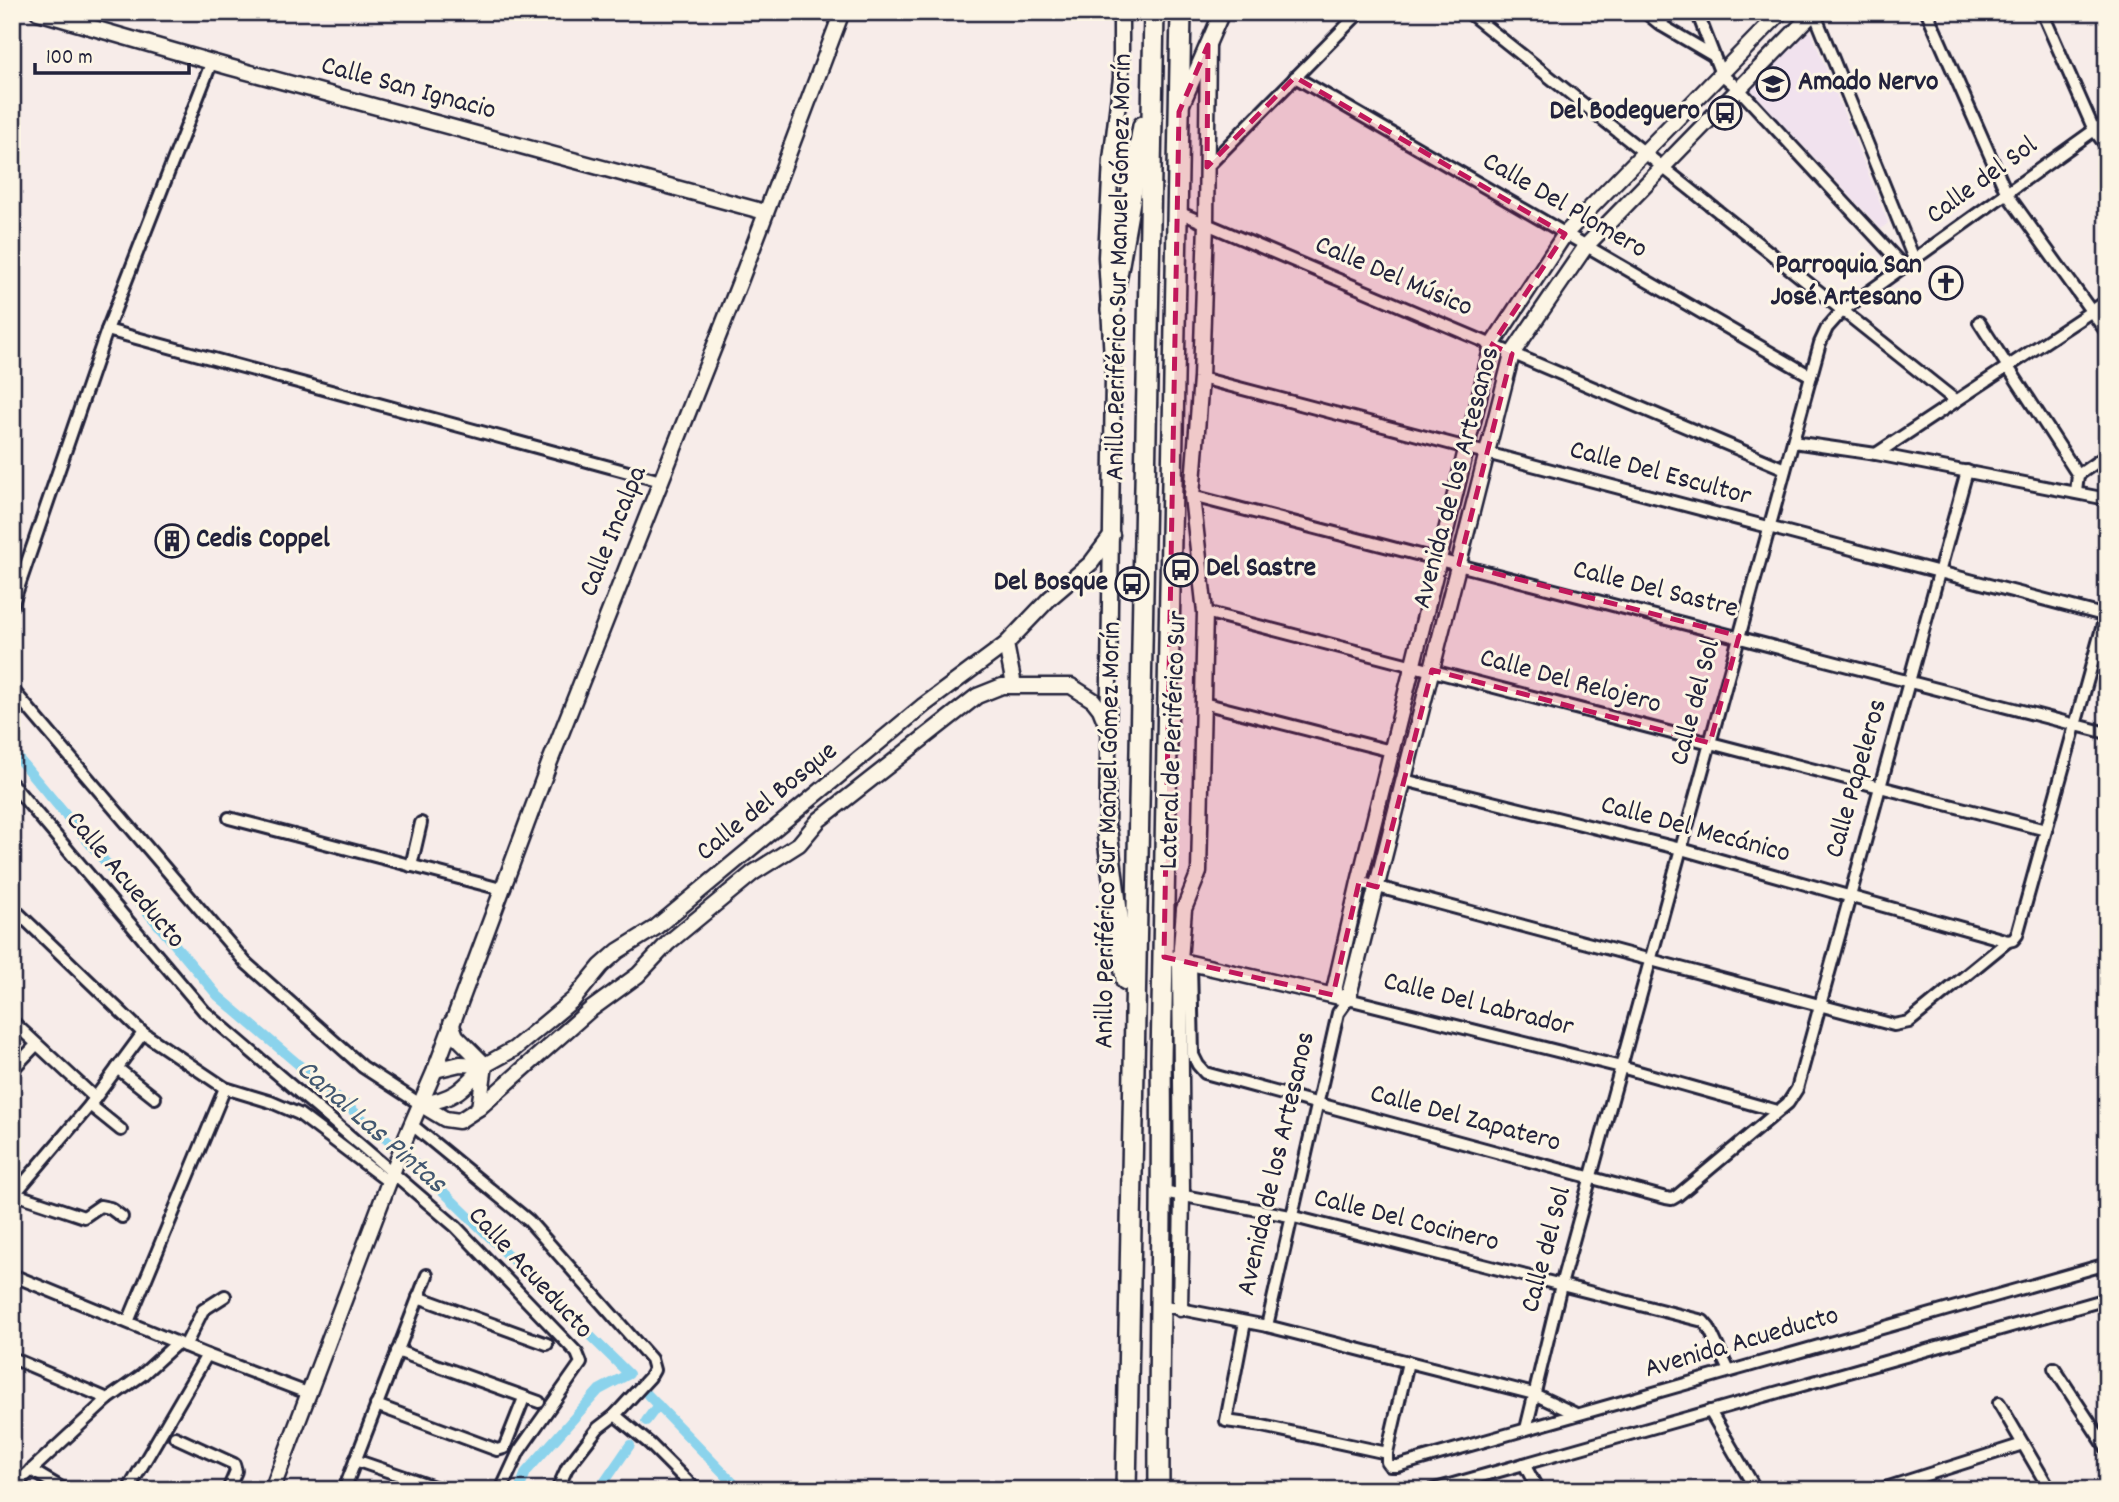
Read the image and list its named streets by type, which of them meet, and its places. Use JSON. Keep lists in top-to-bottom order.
{
  "streets": {
    "highway": ["Anillo Periférico Sur Manuel Gómez Morín"],
    "street": [
      "Calle San Ignacio",
      "Calle del Sol",
      "Calle Del Plomero",
      "Calle Del Músico",
      "Calle Del Escultor",
      "Avenida de los Artesanos",
      "Calle Incalpa",
      "Calle Del Sastre",
      "Calle Del Relojero",
      "Lateral de Periférico Sur",
      "Calle Papeleros",
      "Calle del Bosque",
      "Calle Del Mecánico",
      "Calle Acueducto",
      "Calle Del Labrador",
      "Calle Del Zapatero",
      "Calle Del Cocinero",
      "Avenida Acueducto"
    ]
  },
  "crossings": [
    ["Calle San Ignacio", "Calle Incalpa"],
    ["Calle del Sol", "Calle Del Plomero"],
    ["Calle del Sol", "Calle Del Músico"],
    ["Calle del Sol", "Calle Del Escultor"],
    ["Calle del Sol", "Calle Del Sastre"],
    ["Calle del Sol", "Calle Del Relojero"],
    ["Calle del Sol", "Calle Del Mecánico"],
    ["Calle del Sol", "Calle Del Labrador"],
    ["Calle del Sol", "Calle Del Zapatero"],
    ["Calle del Sol", "Calle Del Cocinero"],
    ["Calle del Sol", "Avenida Acueducto"],
    ["Calle Del Plomero", "Avenida de los Artesanos"],
    ["Anillo Periférico Sur Manuel Gómez Morín", "Calle Del Músico"],
    ["Anillo Periférico Sur Manuel Gómez Morín", "Lateral de Periférico Sur"],
    ["Anillo Periférico Sur Manuel Gómez Morín", "Calle Del Labrador"],
    ["Anillo Periférico Sur Manuel Gómez Morín", "Calle Del Zapatero"],
    ["Anillo Periférico Sur Manuel Gómez Morín", "Calle Del Cocinero"],
    ["Calle Del Músico", "Avenida de los Artesanos"],
    ["Calle Del Músico", "Lateral de Periférico Sur"],
    ["Calle Del Escultor", "Avenida de los Artesanos"],
    ["Calle Del Escultor", "Lateral de Periférico Sur"],
    ["Calle Del Escultor", "Calle Papeleros"],
    ["Avenida de los Artesanos", "Calle Del Sastre"],
    ["Avenida de los Artesanos", "Calle Del Relojero"],
    ["Avenida de los Artesanos", "Calle Del Mecánico"],
    ["Avenida de los Artesanos", "Calle Del Labrador"],
    ["Avenida de los Artesanos", "Calle Del Zapatero"],
    ["Avenida de los Artesanos", "Calle Del Cocinero"],
    ["Calle Incalpa", "Calle del Bosque"],
    ["Calle Del Sastre", "Lateral de Periférico Sur"],
    ["Calle Del Sastre", "Calle Papeleros"],
    ["Calle Del Relojero", "Lateral de Periférico Sur"],
    ["Calle Del Relojero", "Calle Papeleros"],
    ["Lateral de Periférico Sur", "Calle Del Labrador"],
    ["Lateral de Periférico Sur", "Calle Del Zapatero"],
    ["Calle Papeleros", "Calle Del Mecánico"],
    ["Calle Papeleros", "Calle Del Zapatero"],
    ["Calle Del Labrador", "Calle Del Zapatero"],
    ["Calle Del Cocinero", "Avenida Acueducto"]
  ],
  "water": ["Canal Las Pintas"],
  "places": {
    "school or university": ["Amado Nervo"],
    "bus stop": ["Del Bodeguero", "Del Sastre", "Del Bosque"],
    "church": ["Parroquia San José Artesano"],
    "building": ["Cedis Coppel"]
  },
  "scale_bar": "100 m"
}
